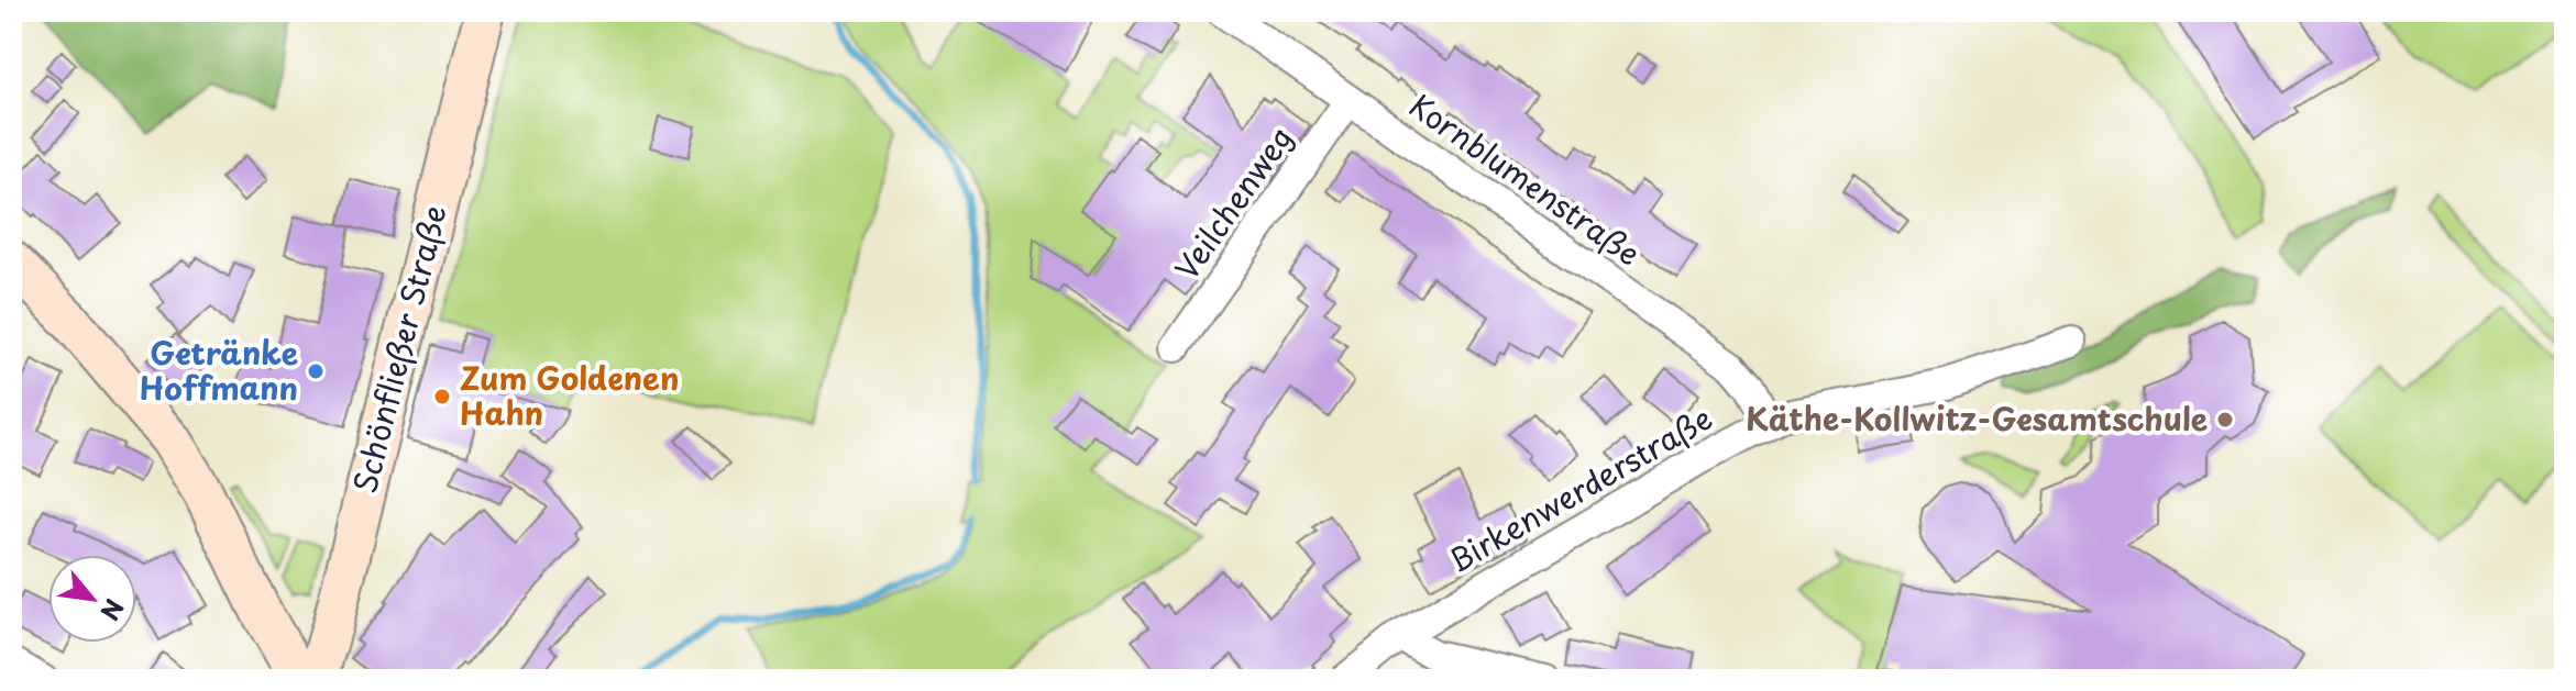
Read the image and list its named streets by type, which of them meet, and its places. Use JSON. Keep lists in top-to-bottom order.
{
  "streets": {
    "main road": ["Schönfließer Straße"],
    "street": ["Kornblumenstraße", "Veilchenweg", "Birkenwerderstraße"]
  },
  "crossings": [
    ["Kornblumenstraße", "Veilchenweg"],
    ["Kornblumenstraße", "Birkenwerderstraße"]
  ],
  "places": ["Getränke Hoffmann", "Zum Goldenen Hahn", "Käthe-Kollwitz-Gesamtschule"],
  "north": "bottom right"
}
